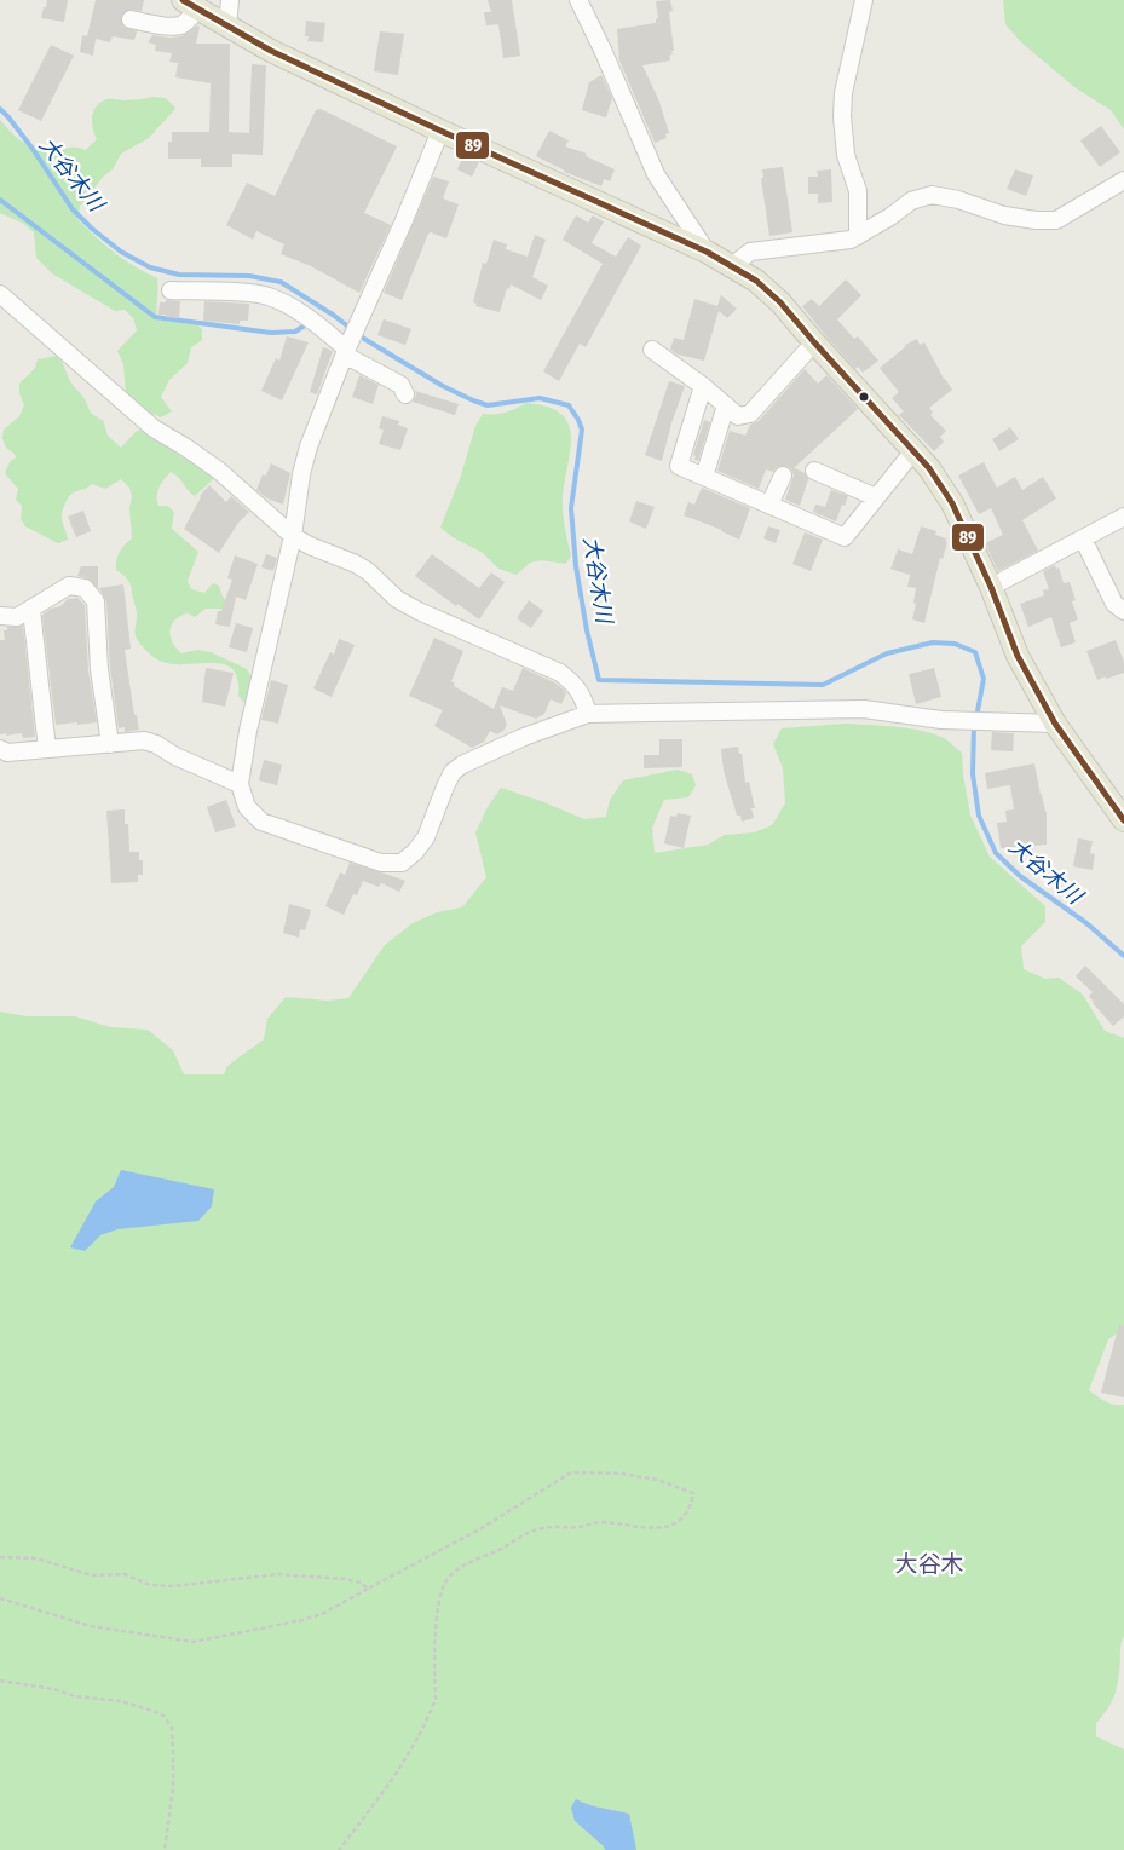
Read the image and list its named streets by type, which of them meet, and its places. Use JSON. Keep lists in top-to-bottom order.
{
  "districts": ["大谷木"],
  "water": ["大谷木川"],
  "lines": ["transit line 89"]
}
